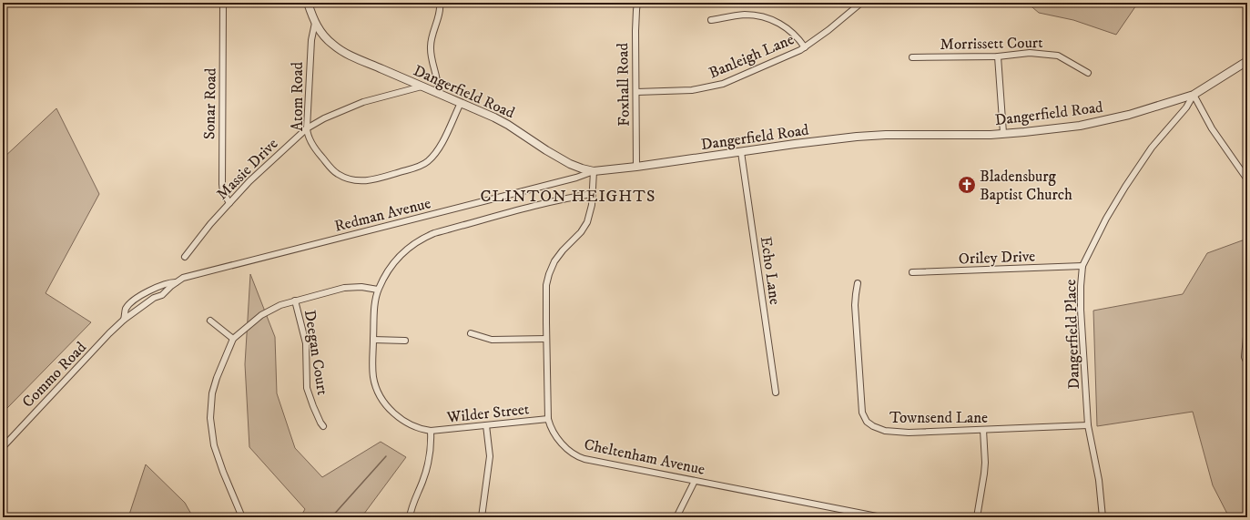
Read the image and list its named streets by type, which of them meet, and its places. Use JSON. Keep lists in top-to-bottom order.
{
  "streets": {
    "street": [
      "Morrissett Court",
      "Banleigh Lane",
      "Foxhall Road",
      "Dangerfield Road",
      "Atom Road",
      "Sonar Road",
      "Massie Drive",
      "Redman Avenue",
      "Oriley Drive",
      "Echo Lane",
      "Dangerfield Place",
      "Deegan Court",
      "Commo Road",
      "Wilder Street",
      "Townsend Lane",
      "Cheltenham Avenue"
    ]
  },
  "crossings": [
    ["Banleigh Lane", "Foxhall Road"],
    ["Foxhall Road", "Dangerfield Road"],
    ["Dangerfield Road", "Atom Road"],
    ["Dangerfield Road", "Massie Drive"],
    ["Dangerfield Road", "Redman Avenue"],
    ["Dangerfield Road", "Echo Lane"],
    ["Dangerfield Road", "Dangerfield Place"],
    ["Dangerfield Road", "Cheltenham Avenue"],
    ["Atom Road", "Massie Drive"],
    ["Sonar Road", "Massie Drive"],
    ["Redman Avenue", "Commo Road"],
    ["Redman Avenue", "Cheltenham Avenue"],
    ["Oriley Drive", "Dangerfield Place"],
    ["Dangerfield Place", "Townsend Lane"],
    ["Wilder Street", "Cheltenham Avenue"]
  ],
  "districts": ["CLINTON HEIGHTS"],
  "places": {
    "church": ["Bladensburg Baptist Church"]
  }
}
